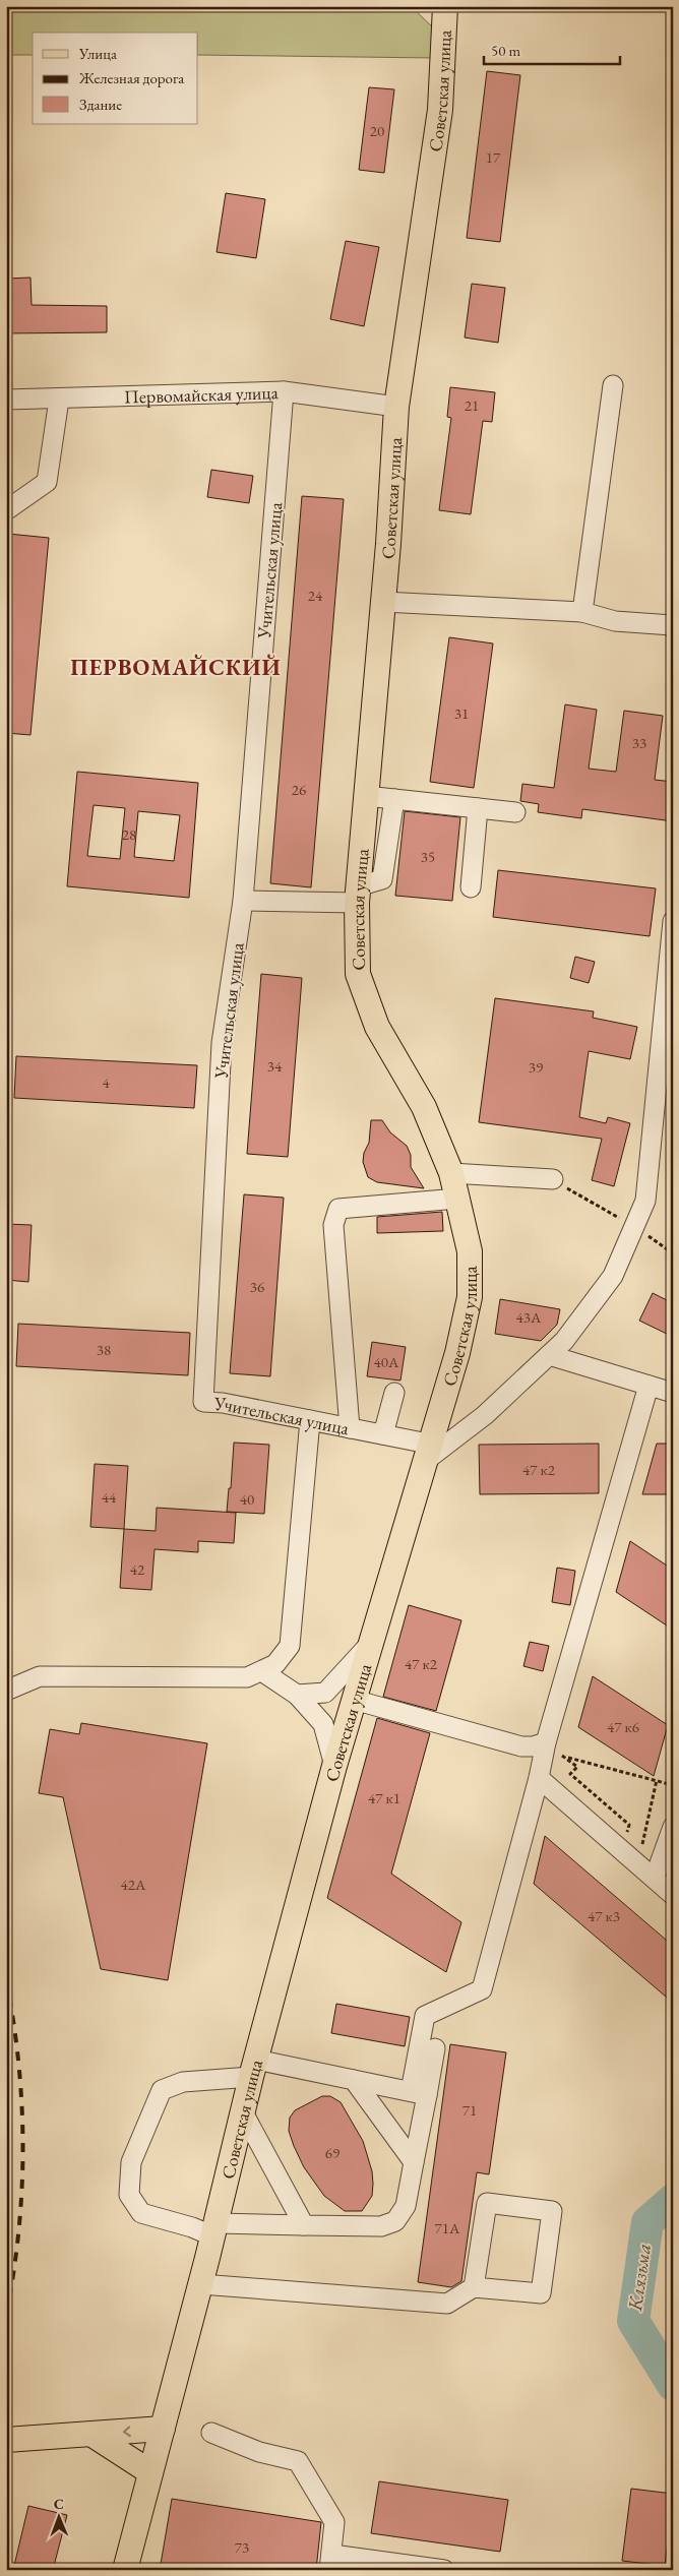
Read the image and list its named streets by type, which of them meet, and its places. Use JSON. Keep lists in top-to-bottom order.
{
  "streets": {
    "main road": ["Советская улица"],
    "street": ["Первомайская улица", "Учительская улица"]
  },
  "crossings": [
    ["Советская улица", "Первомайская улица"],
    ["Советская улица", "Учительская улица"],
    ["Первомайская улица", "Учительская улица"]
  ],
  "districts": ["ПЕРВОМАЙСКИЙ"],
  "water": ["Клязьма"],
  "house_numbers": [
    "20",
    "17",
    "21",
    "24",
    "31",
    "33",
    "26",
    "28",
    "35",
    "34",
    "39",
    "4",
    "36",
    "43А",
    "38",
    "40А",
    "47 к2",
    "44",
    "40",
    "42",
    "47 к2",
    "47 к6",
    "47 к1",
    "42А",
    "47 к3",
    "71",
    "69",
    "71А",
    "73"
  ],
  "legend": ["Улица", "Железная дорога", "Здание"],
  "scale_bar": "50 m",
  "north": "top"
}
